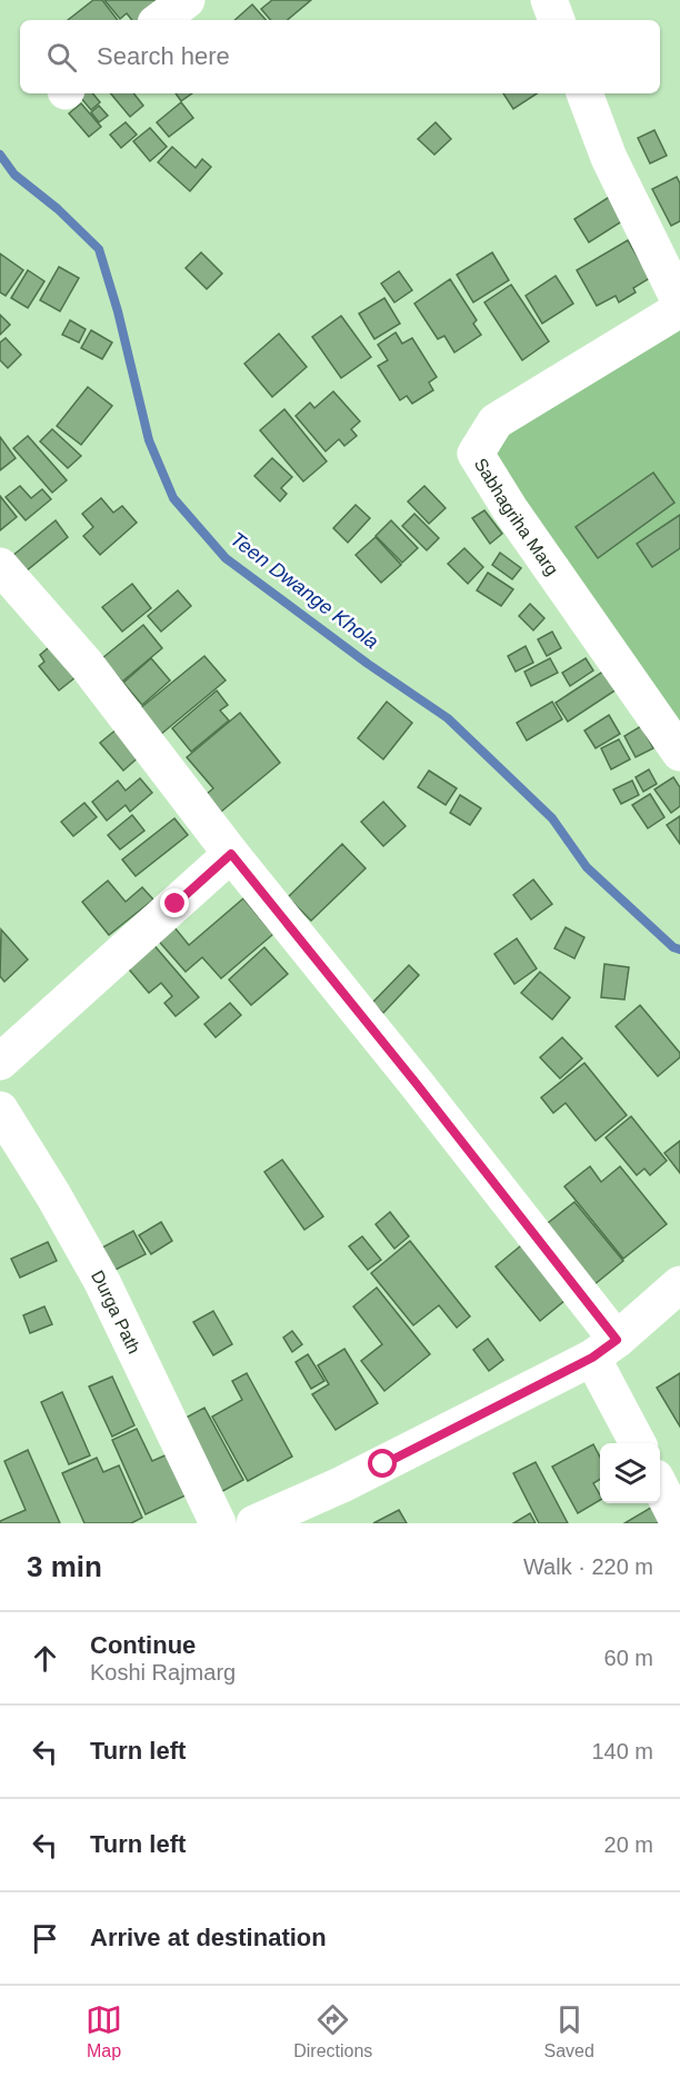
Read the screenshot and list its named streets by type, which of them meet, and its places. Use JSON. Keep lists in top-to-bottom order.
{
  "streets": {
    "street": ["Sabhagriha Marg", "Durga Path"]
  },
  "water": ["Teen Dwange Khola"],
  "page": {
    "search": "Search here",
    "heading": ["3 min", "Walk · 220 m"],
    "list": [
      ["Continue", "Koshi Rajmarg", "60 m"],
      ["Turn left", "140 m"],
      ["Turn left", "20 m"],
      "Arrive at destination"
    ],
    "nav": ["Map", "Directions", "Saved"]
  }
}
